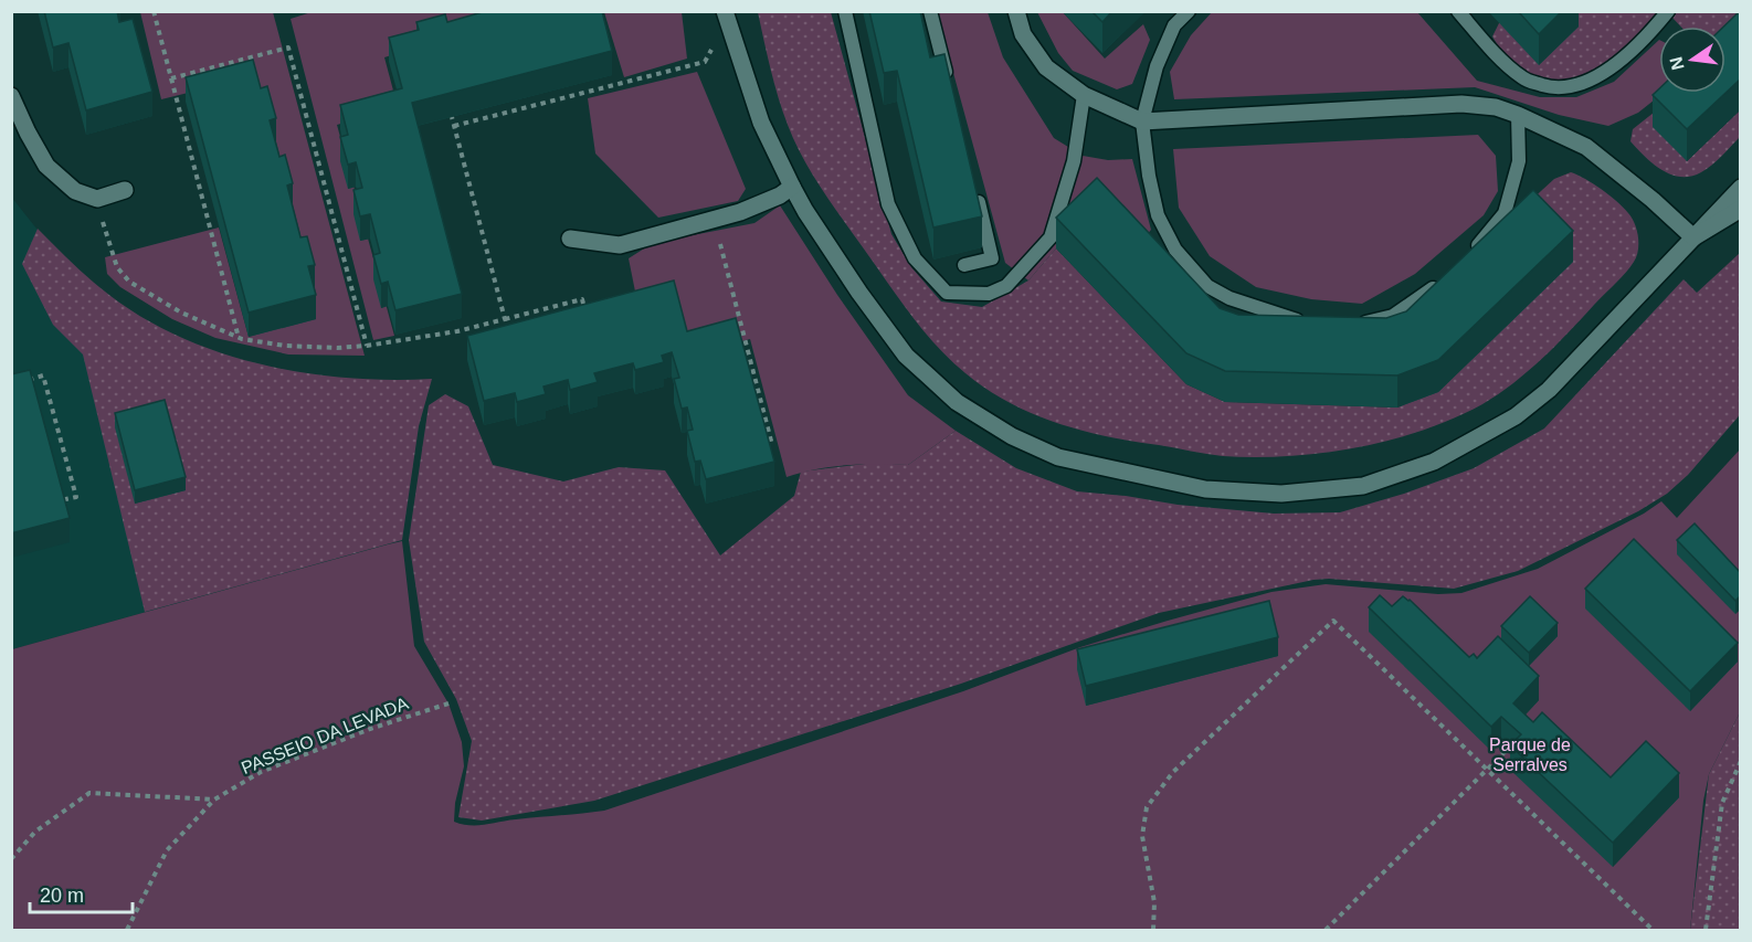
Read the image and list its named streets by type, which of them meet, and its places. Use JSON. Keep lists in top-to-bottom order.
{
  "streets": {
    "path": ["PASSEIO DA LEVADA"]
  },
  "parks": ["Parque de Serralves"],
  "scale_bar": "20 m",
  "north": "left"
}
